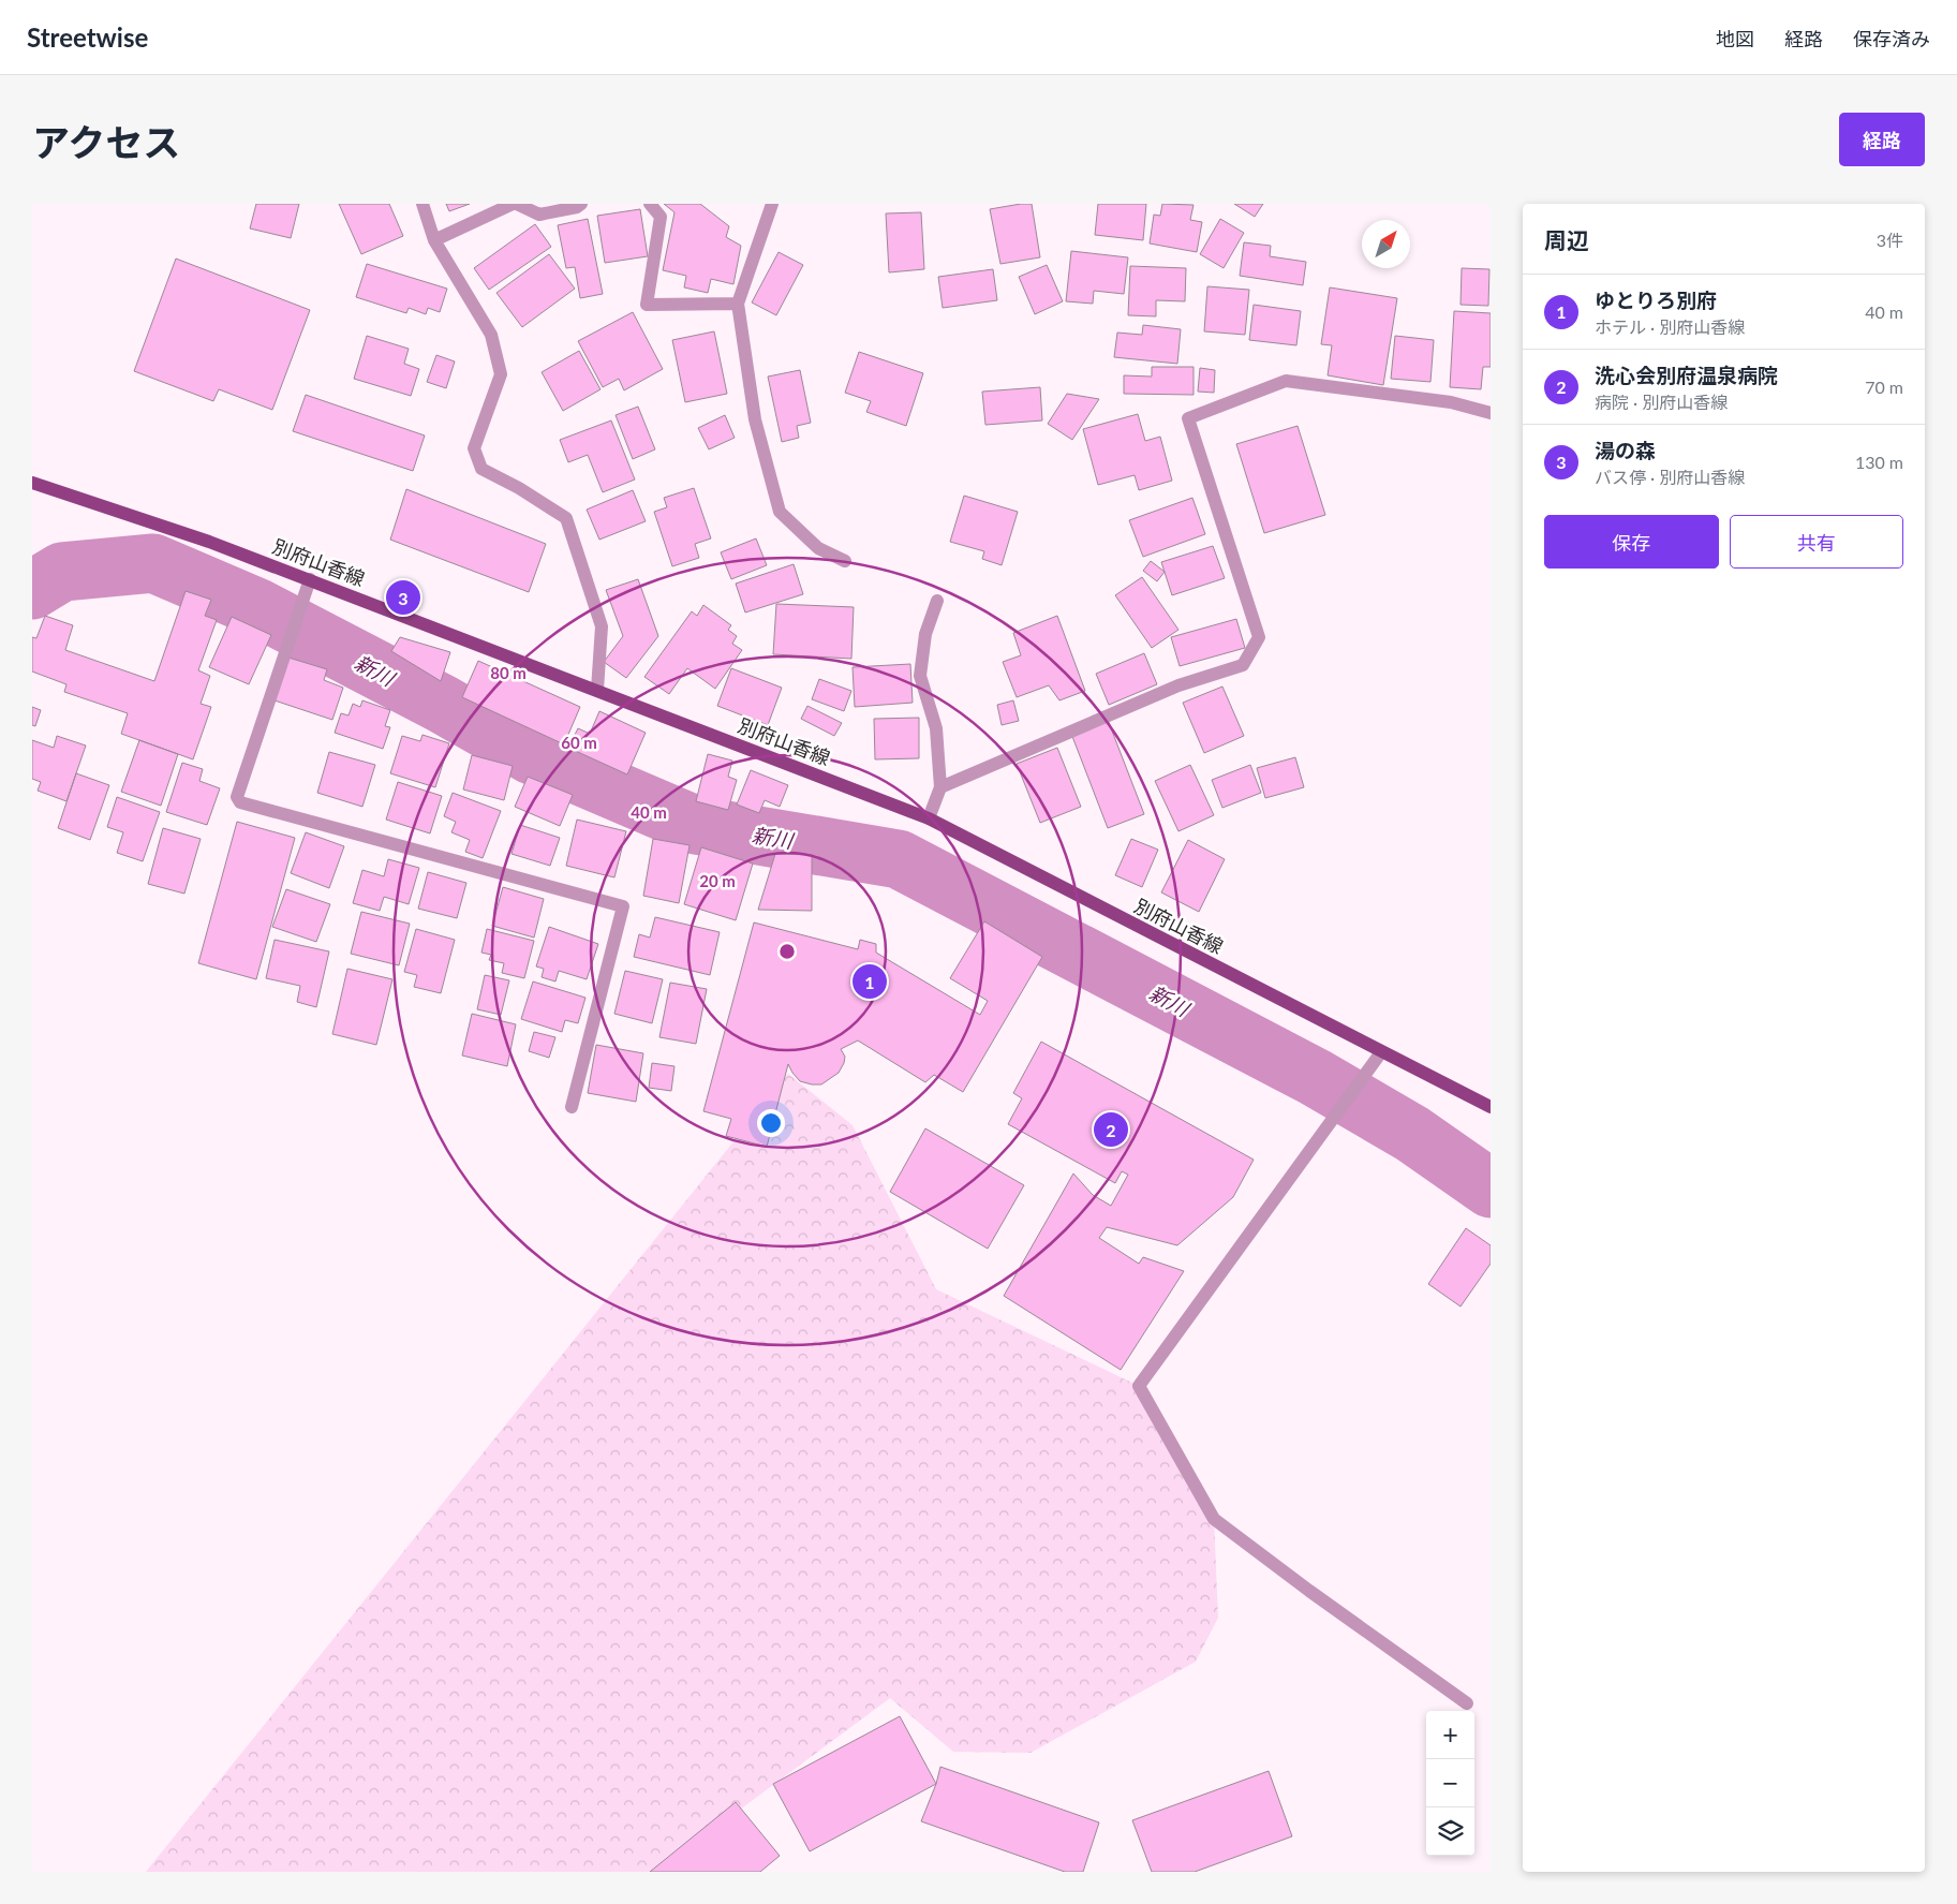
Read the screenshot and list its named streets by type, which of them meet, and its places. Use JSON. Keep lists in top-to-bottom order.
{
  "streets": {
    "main road": ["別府山香線"]
  },
  "water": ["新川"],
  "north": "top right",
  "page": {
    "header": "Streetwise",
    "nav": ["地図", "経路", "保存済み"],
    "title": "アクセス",
    "buttons": [
      "経路",
      ["保存", "共有"]
    ],
    "heading": ["周辺", "3件"],
    "list": [
      {
        "mark": "1",
        "name": "ゆとりろ別府",
        "note": "ホテル · 別府山香線",
        "value": "40 m"
      },
      {
        "mark": "2",
        "name": "洗心会別府温泉病院",
        "note": "病院 · 別府山香線",
        "value": "70 m"
      },
      {
        "mark": "3",
        "name": "湯の森",
        "note": "バス停 · 別府山香線",
        "value": "130 m"
      }
    ],
    "pins": ["3", "1", "2"],
    "map_buttons": ["+", "−"]
  },
  "rings": [
    "80 m",
    "60 m",
    "40 m",
    "20 m"
  ]
}
